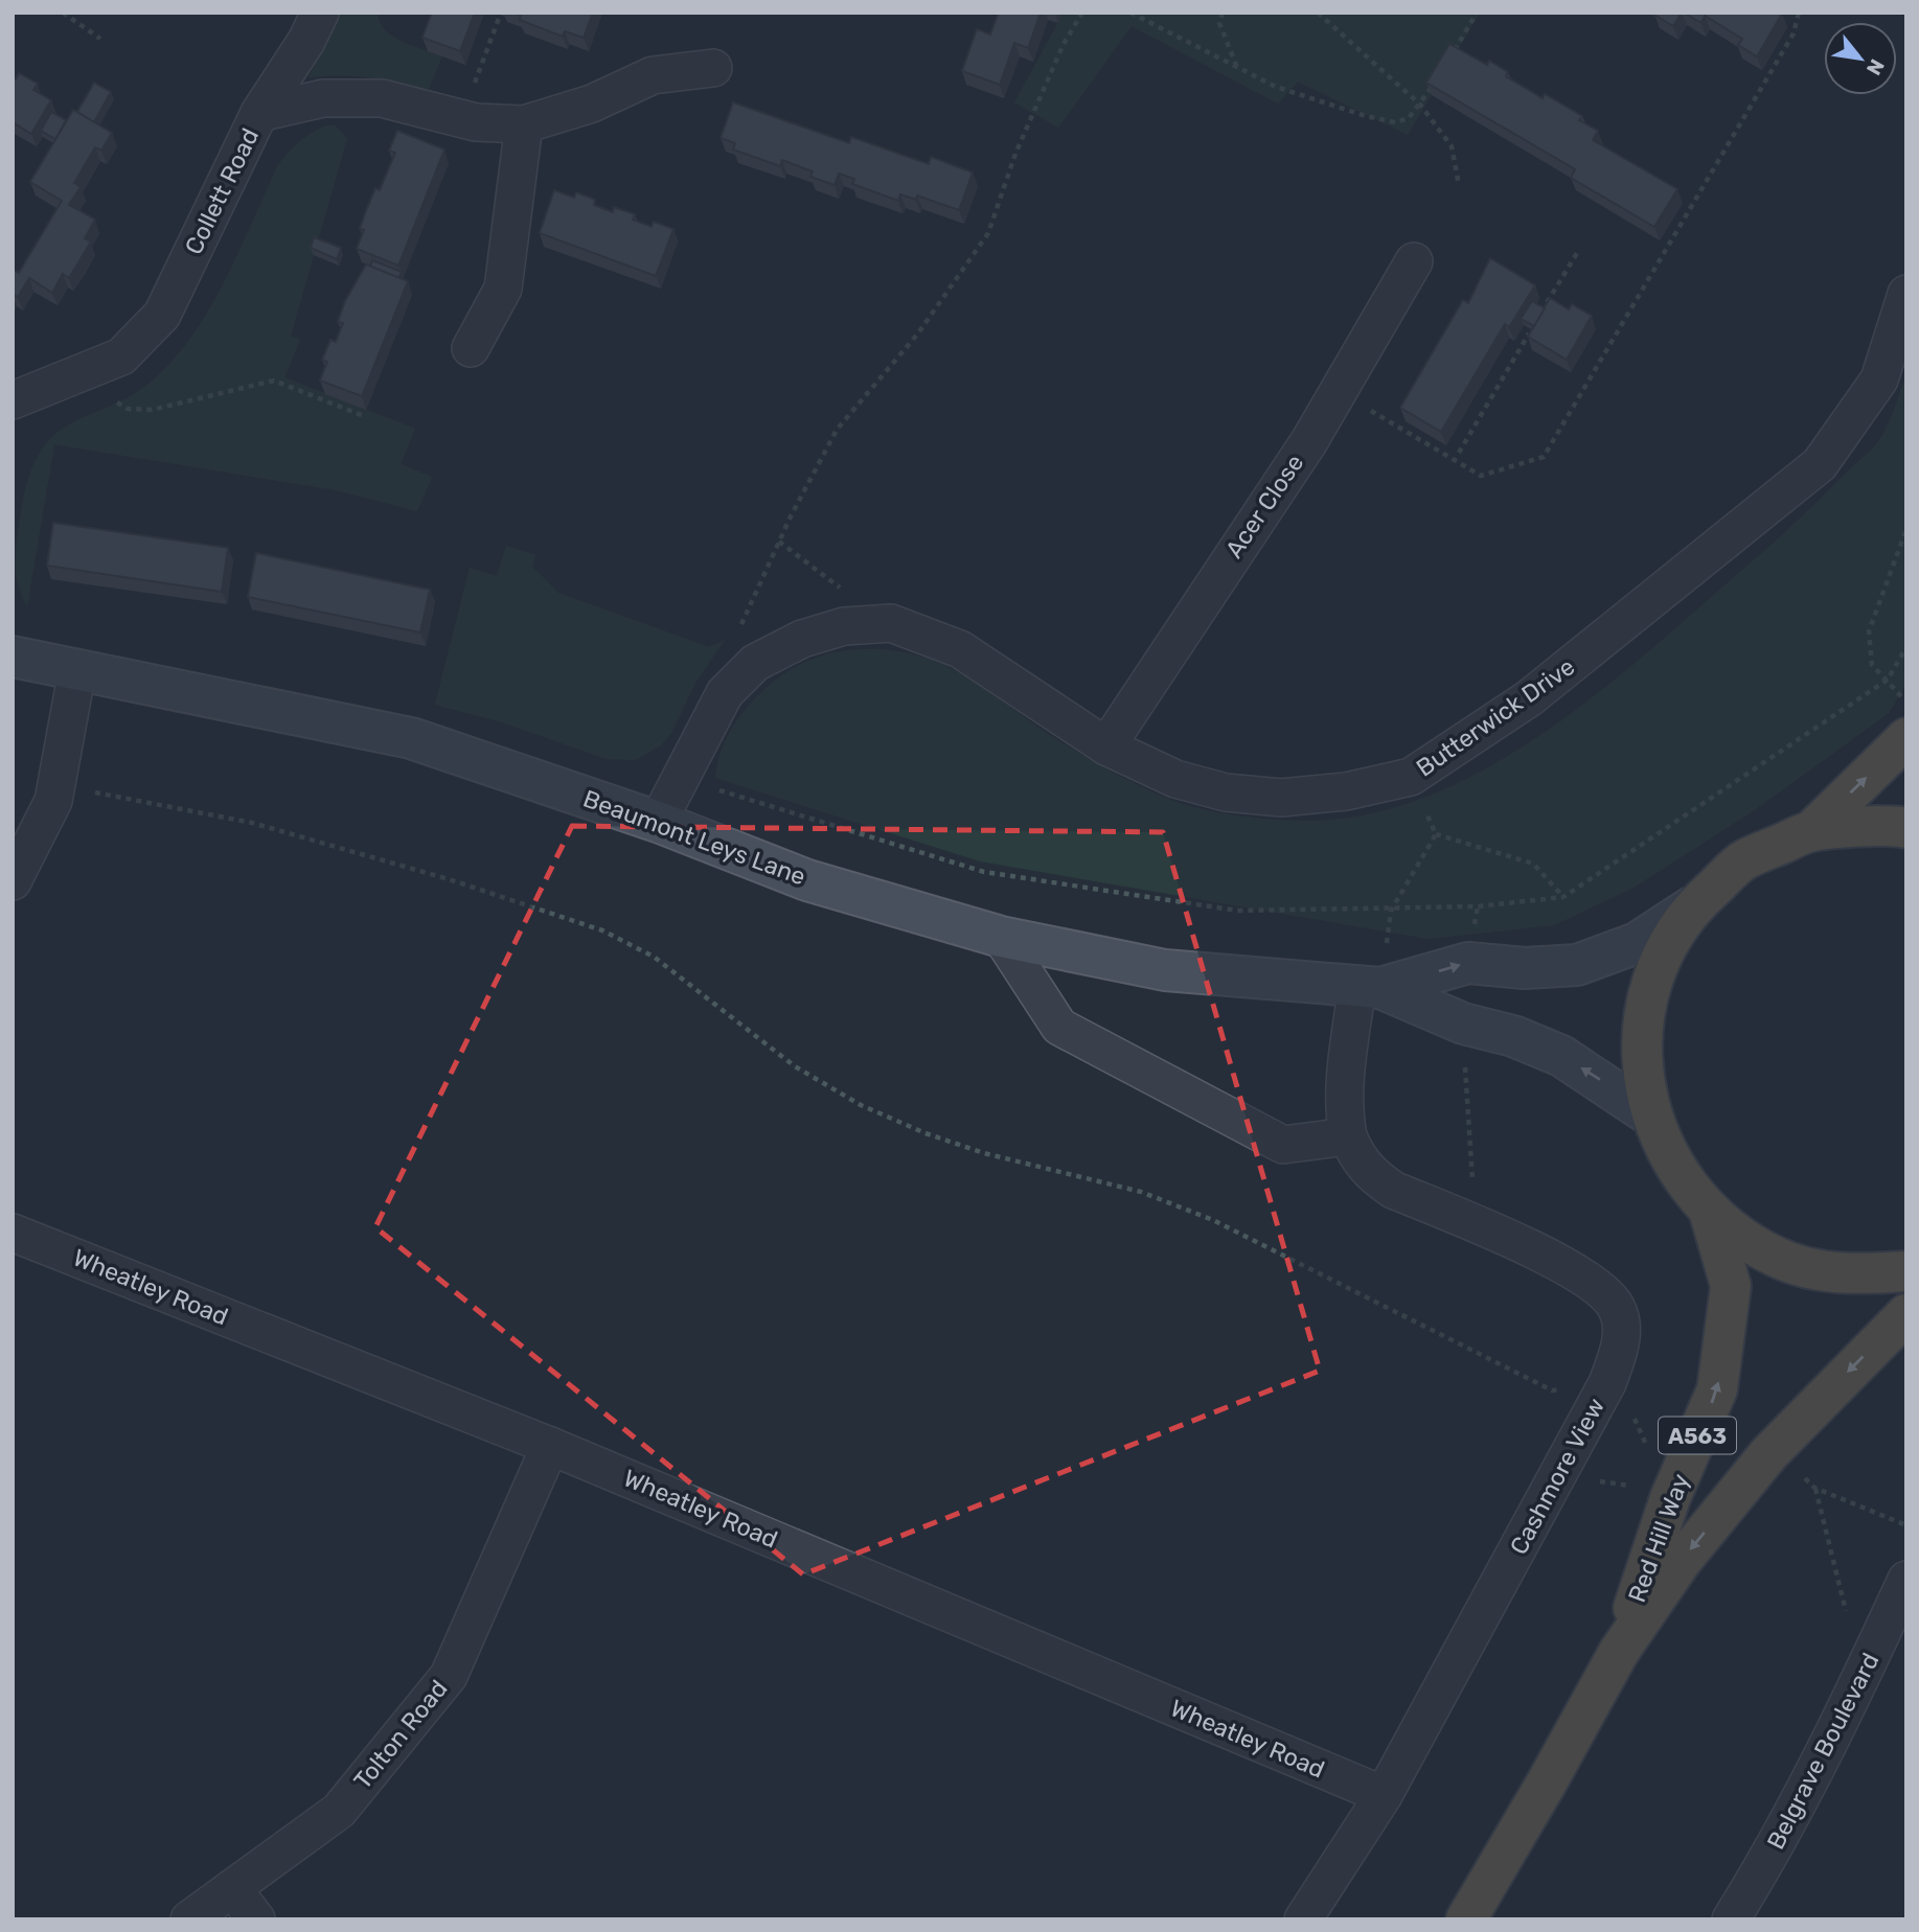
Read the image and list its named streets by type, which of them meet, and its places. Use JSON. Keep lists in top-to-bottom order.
{
  "streets": {
    "highway": ["A563", "Red Hill Way"],
    "street": [
      "Collett Road",
      "Acer Close",
      "Butterwick Drive",
      "Beaumont Leys Lane",
      "Wheatley Road",
      "Cashmore View",
      "Tolton Road",
      "Belgrave Boulevard"
    ]
  },
  "crossings": [
    ["Acer Close", "Butterwick Drive"],
    ["Butterwick Drive", "Beaumont Leys Lane"],
    ["Beaumont Leys Lane", "Cashmore View"],
    ["Wheatley Road", "Cashmore View"],
    ["Wheatley Road", "Tolton Road"]
  ],
  "north": "bottom right"
}
